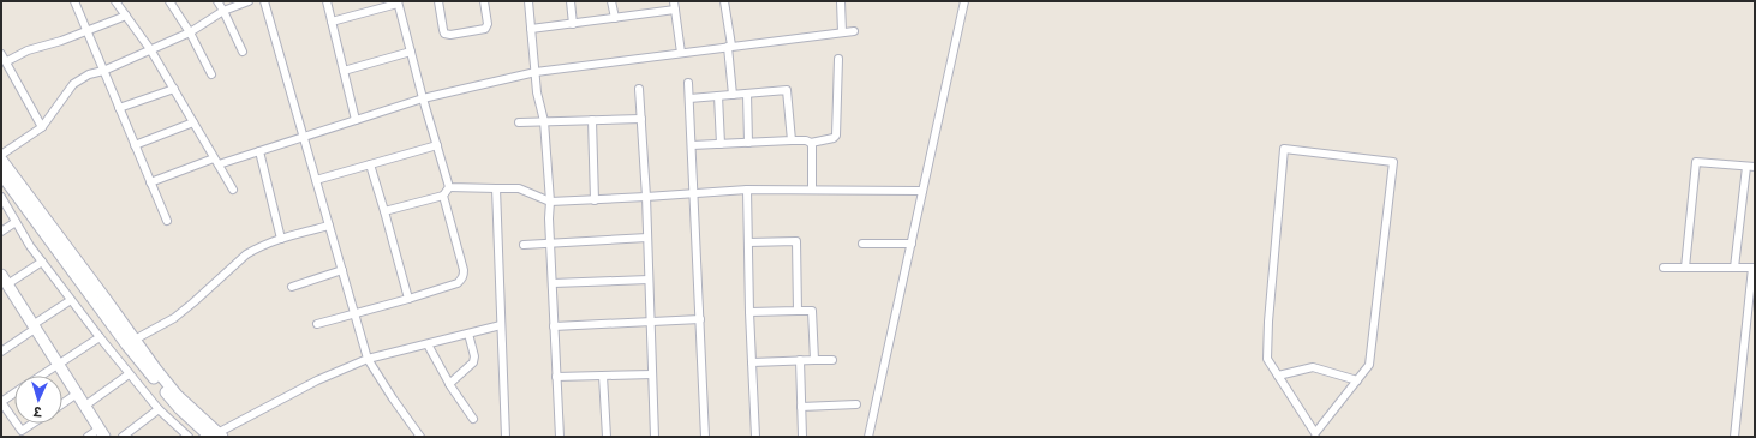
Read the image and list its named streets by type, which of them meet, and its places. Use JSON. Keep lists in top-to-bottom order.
{
  "north": "bottom"
}
